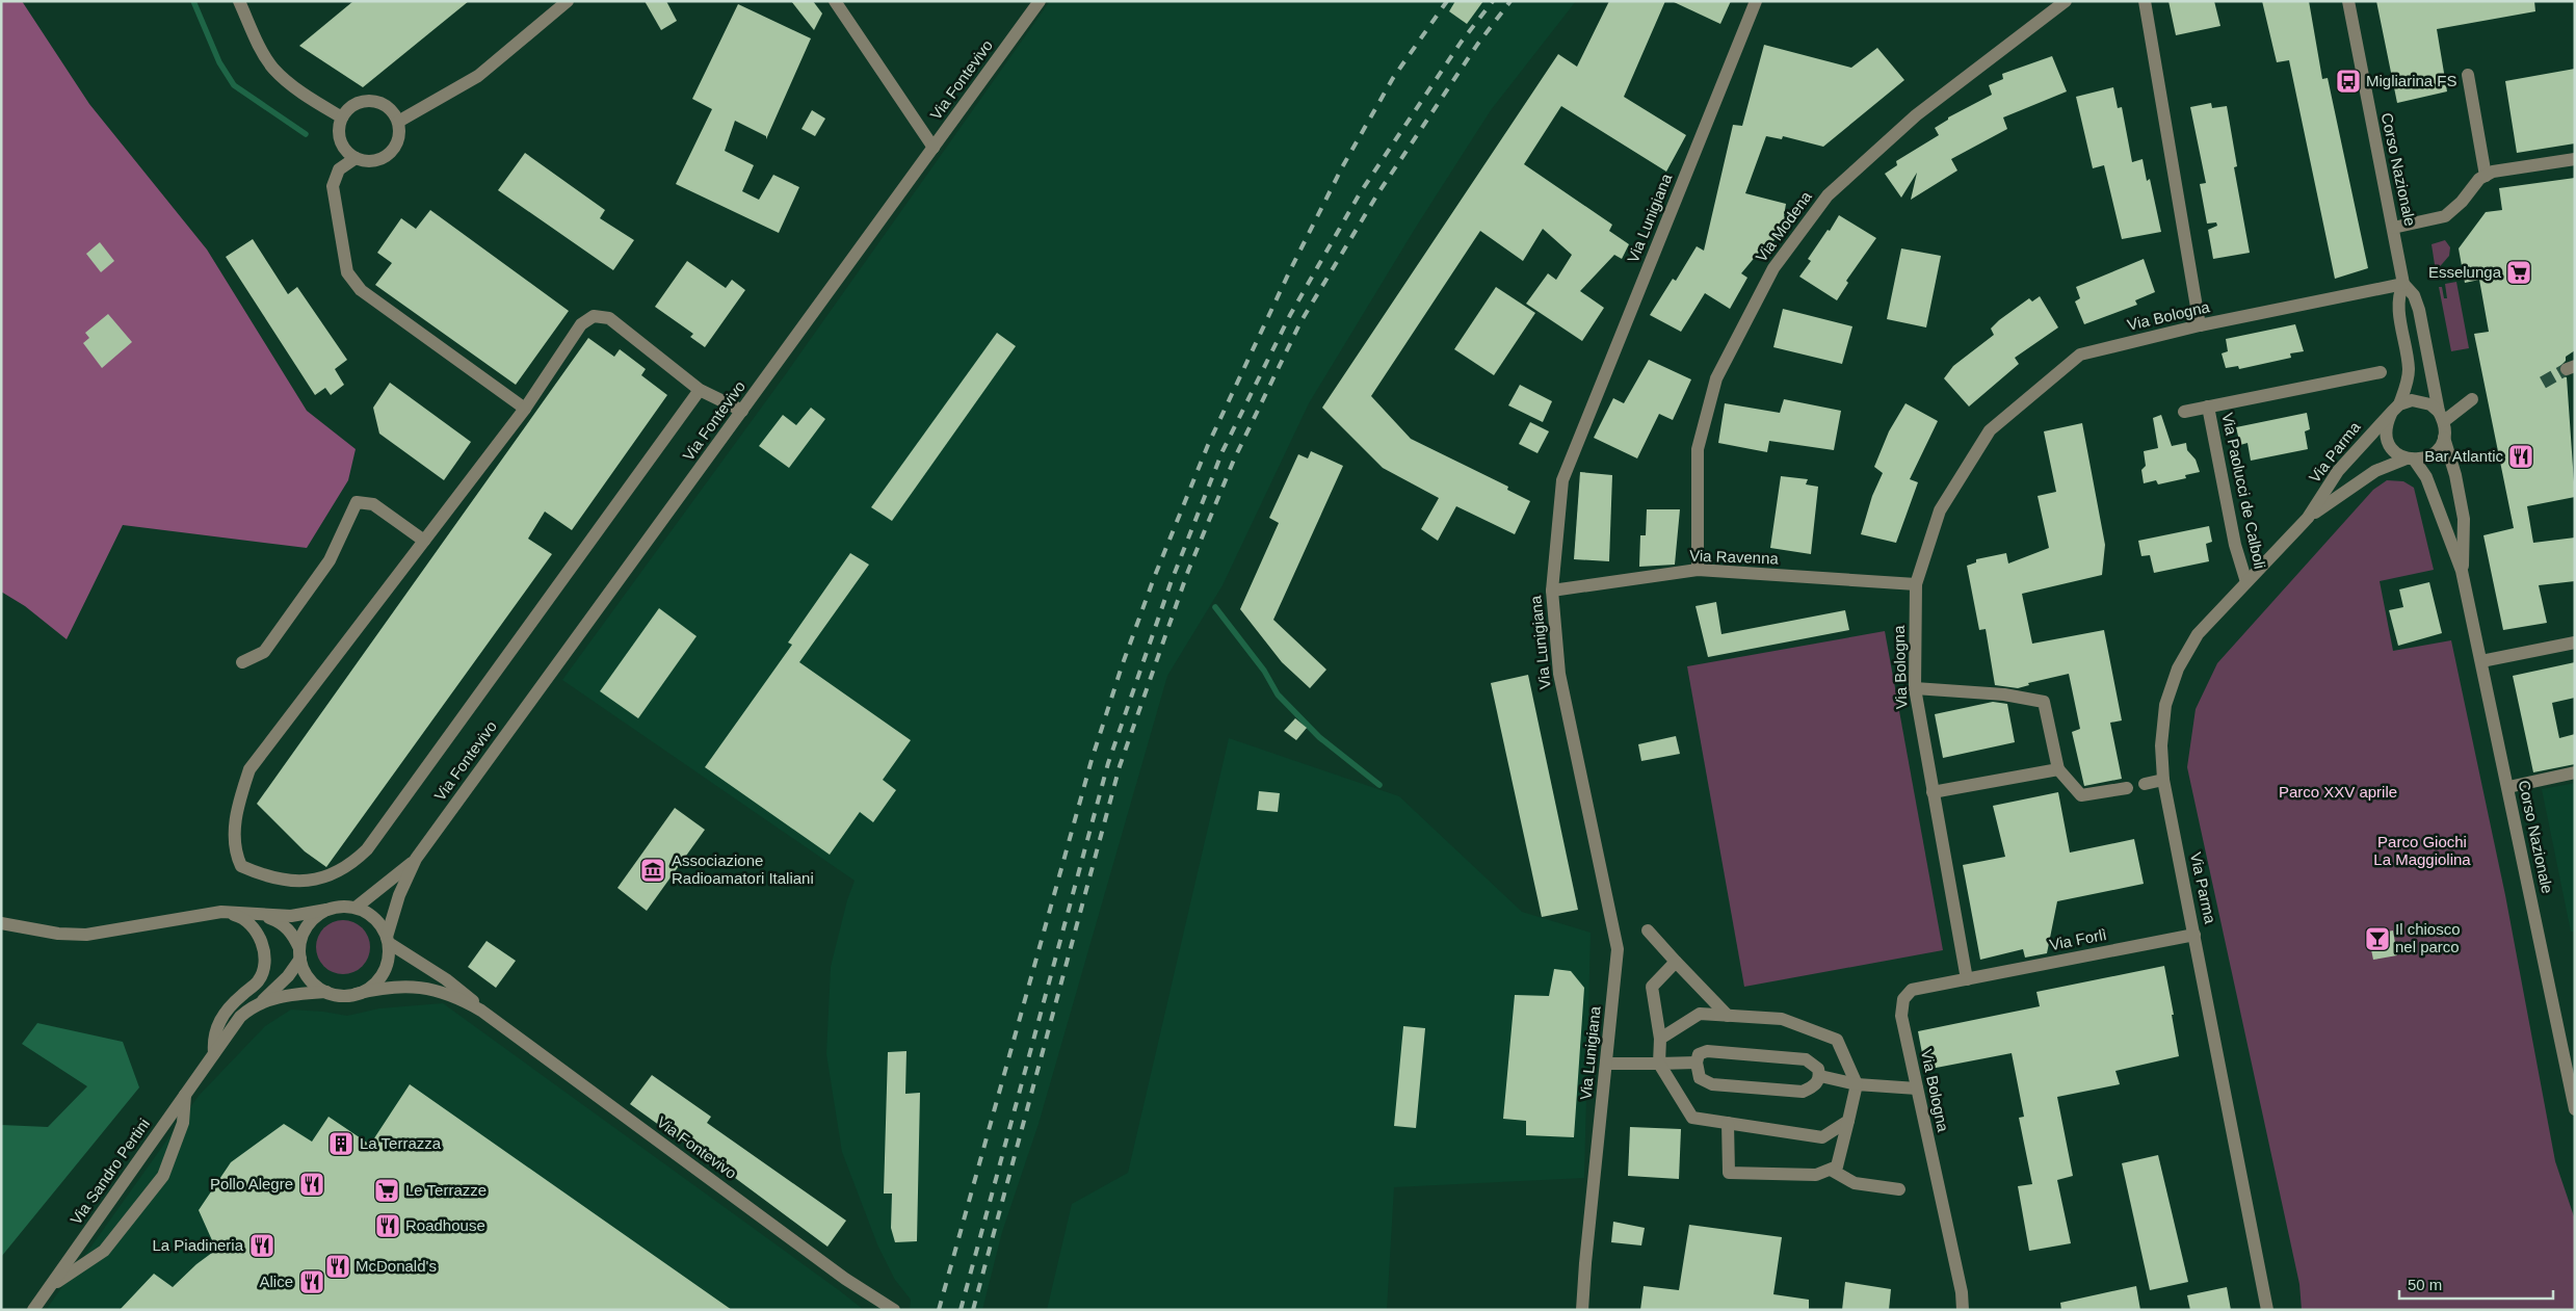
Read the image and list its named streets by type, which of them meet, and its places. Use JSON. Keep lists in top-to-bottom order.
{
  "streets": {
    "street": [
      "Via Fontevivo",
      "Corso Nazionale",
      "Via Lunigiana",
      "Via Modena",
      "Via Bologna",
      "Via Parma",
      "Via Paolucci de Calboli",
      "Via Ravenna",
      "Via Forlì",
      "Via Sandro Pertini"
    ]
  },
  "crossings": [
    ["Via Fontevivo", "Via Sandro Pertini"],
    ["Corso Nazionale", "Via Bologna"],
    ["Corso Nazionale", "Via Parma"],
    ["Via Lunigiana", "Via Ravenna"],
    ["Via Modena", "Via Ravenna"],
    ["Via Bologna", "Via Ravenna"],
    ["Via Bologna", "Via Forlì"],
    ["Via Parma", "Via Paolucci de Calboli"],
    ["Via Parma", "Via Forlì"]
  ],
  "parks": ["Parco XXV aprile", "Parco Giochi La Maggiolina"],
  "places": {
    "bus stop": ["Migliarina FS"],
    "supermarket": ["Esselunga", "Le Terrazze"],
    "restaurant": [
      "Bar Atlantic",
      "Pollo Alegre",
      "Roadhouse",
      "La Piadineria",
      "McDonald's",
      "Alice"
    ],
    "museum": ["Associazione Radioamatori Italiani"],
    "bar": ["Il chiosco nel parco"],
    "building": ["La Terrazza"]
  },
  "scale_bar": "50 m"
}
